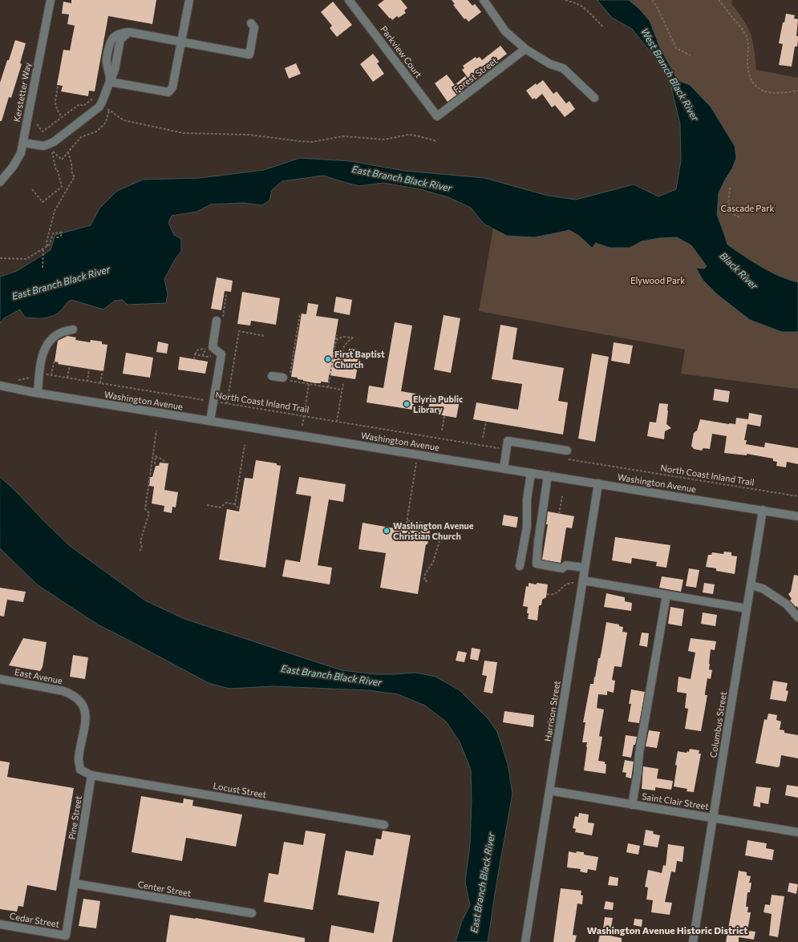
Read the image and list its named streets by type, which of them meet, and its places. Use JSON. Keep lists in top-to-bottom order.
{
  "streets": {
    "street": [
      "Parkview Court",
      "Forest Street",
      "Kerstetter Way",
      "Washington Avenue",
      "East Avenue",
      "Harrison Street",
      "Columbus Street",
      "Locust Street",
      "Saint Clair Street",
      "Pine Street",
      "Center Street",
      "Cedar Street"
    ],
    "path": ["North Coast Inland Trail"]
  },
  "crossings": [
    ["Parkview Court", "Forest Street"],
    ["Washington Avenue", "North Coast Inland Trail"],
    ["Washington Avenue", "Harrison Street"],
    ["Washington Avenue", "Columbus Street"],
    ["East Avenue", "Locust Street"],
    ["East Avenue", "Pine Street"],
    ["Harrison Street", "Saint Clair Street"],
    ["Columbus Street", "Saint Clair Street"],
    ["Locust Street", "Pine Street"],
    ["Pine Street", "Center Street"],
    ["Pine Street", "Cedar Street"]
  ],
  "districts": ["Washington Avenue Historic District"],
  "water": ["West Branch Black River", "East Branch Black River", "Black River"],
  "parks": ["Cascade Park", "Elywood Park"],
  "places": ["First Baptist Church", "Elyria Public Library", "Washington Avenue Christian Church"]
}
